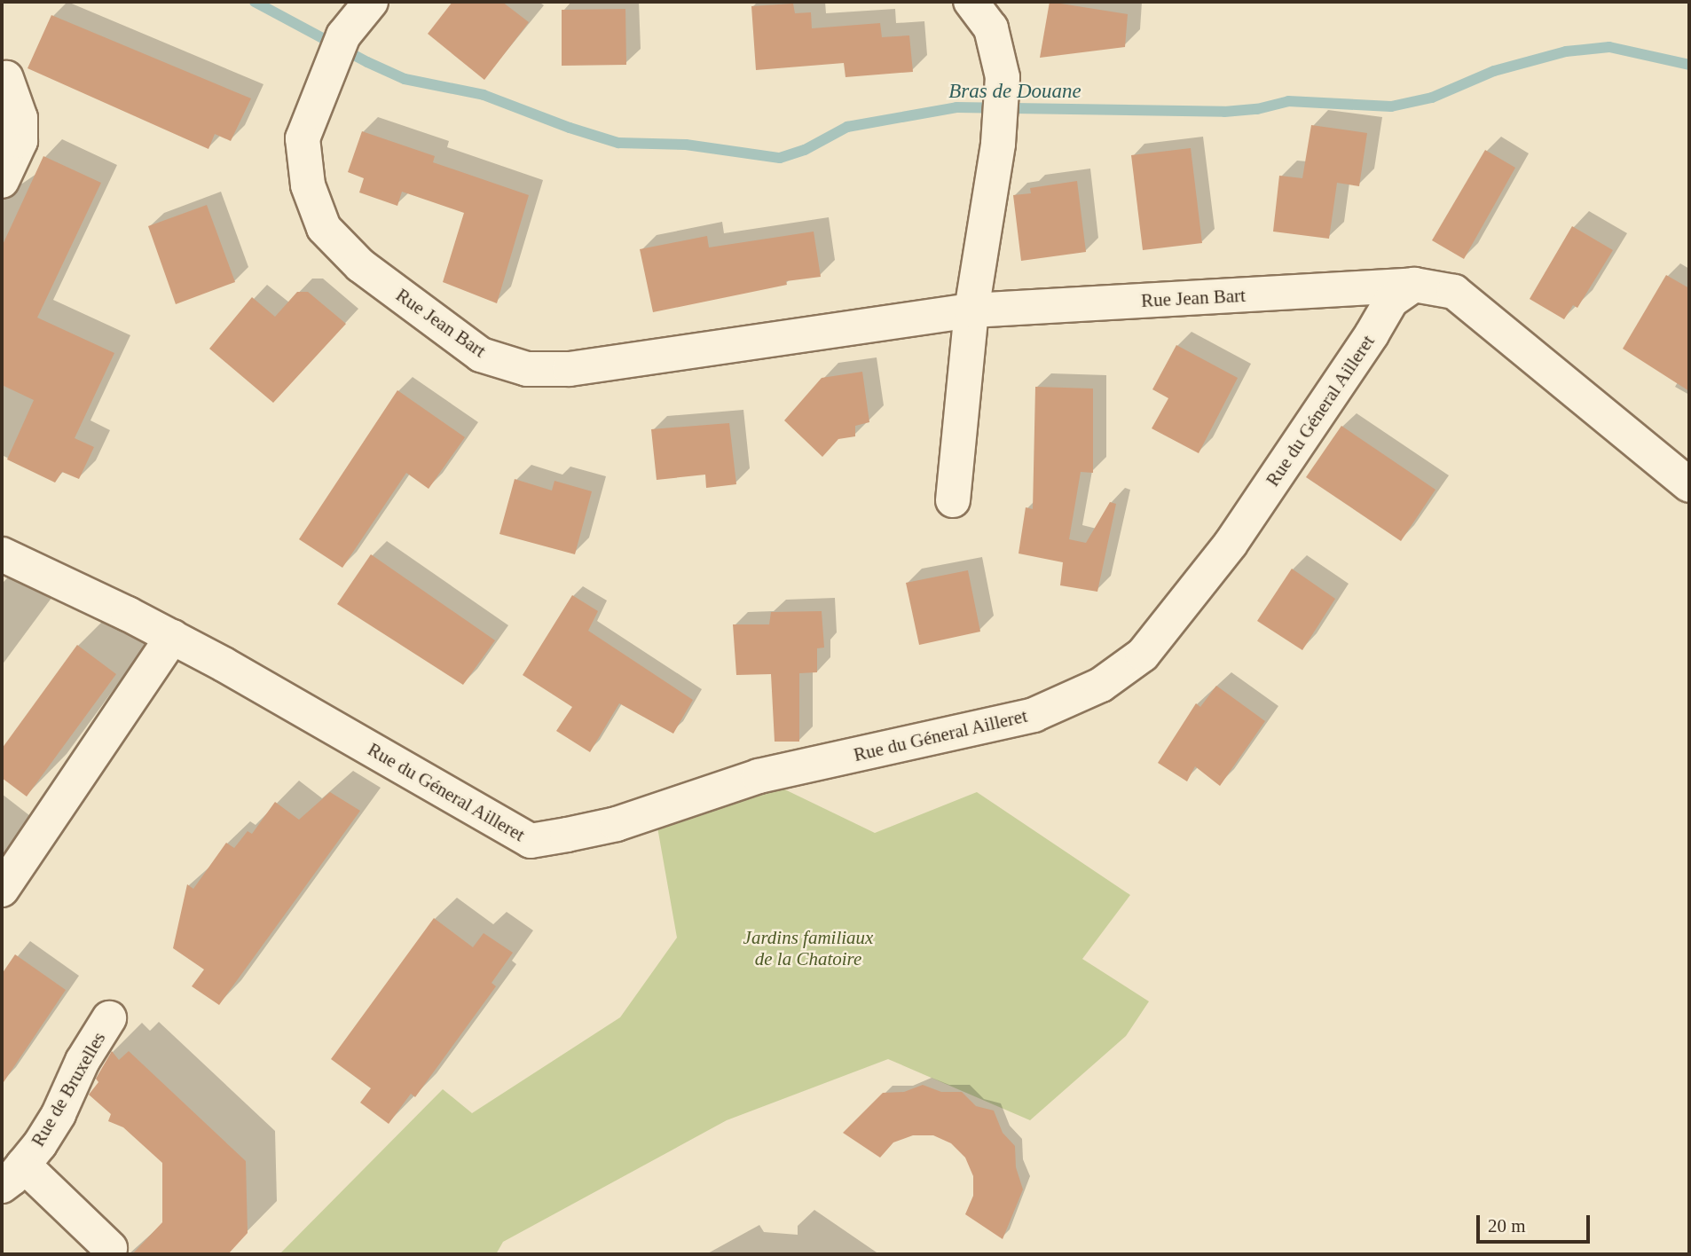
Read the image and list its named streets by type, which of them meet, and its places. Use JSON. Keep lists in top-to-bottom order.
{
  "streets": {
    "street": ["Rue Jean Bart", "Rue du Géneral Ailleret", "Rue de Bruxelles"]
  },
  "crossings": [
    ["Rue Jean Bart", "Rue du Géneral Ailleret"]
  ],
  "water": ["Bras de Douane"],
  "parks": ["Jardins familiaux de la Chatoire"],
  "scale_bar": "20 m"
}
